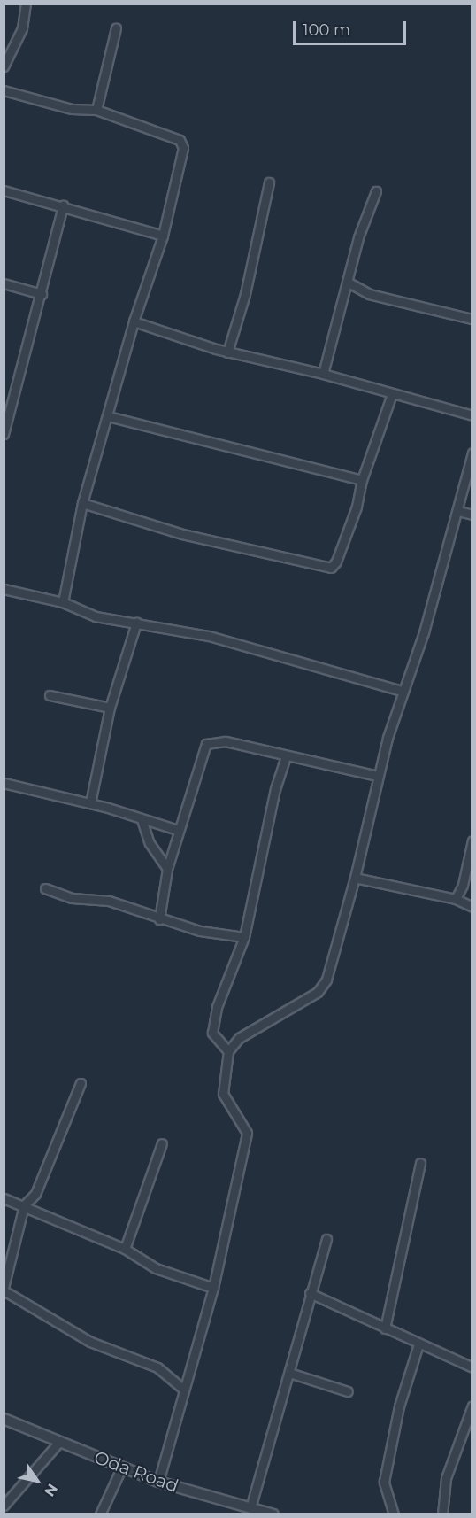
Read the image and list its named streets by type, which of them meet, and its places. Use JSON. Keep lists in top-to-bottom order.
{
  "streets": {
    "street": ["Oda Road"]
  },
  "scale_bar": "100 m",
  "north": "bottom right"
}
